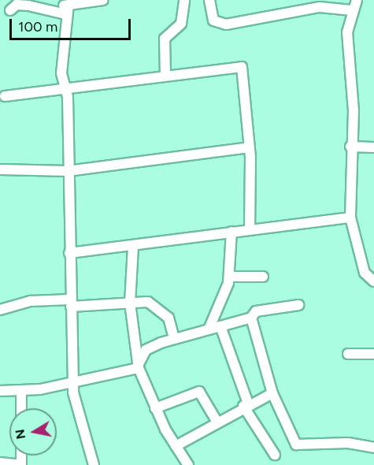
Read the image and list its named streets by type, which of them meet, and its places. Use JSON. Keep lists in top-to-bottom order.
{
  "scale_bar": "100 m",
  "north": "left"
}
